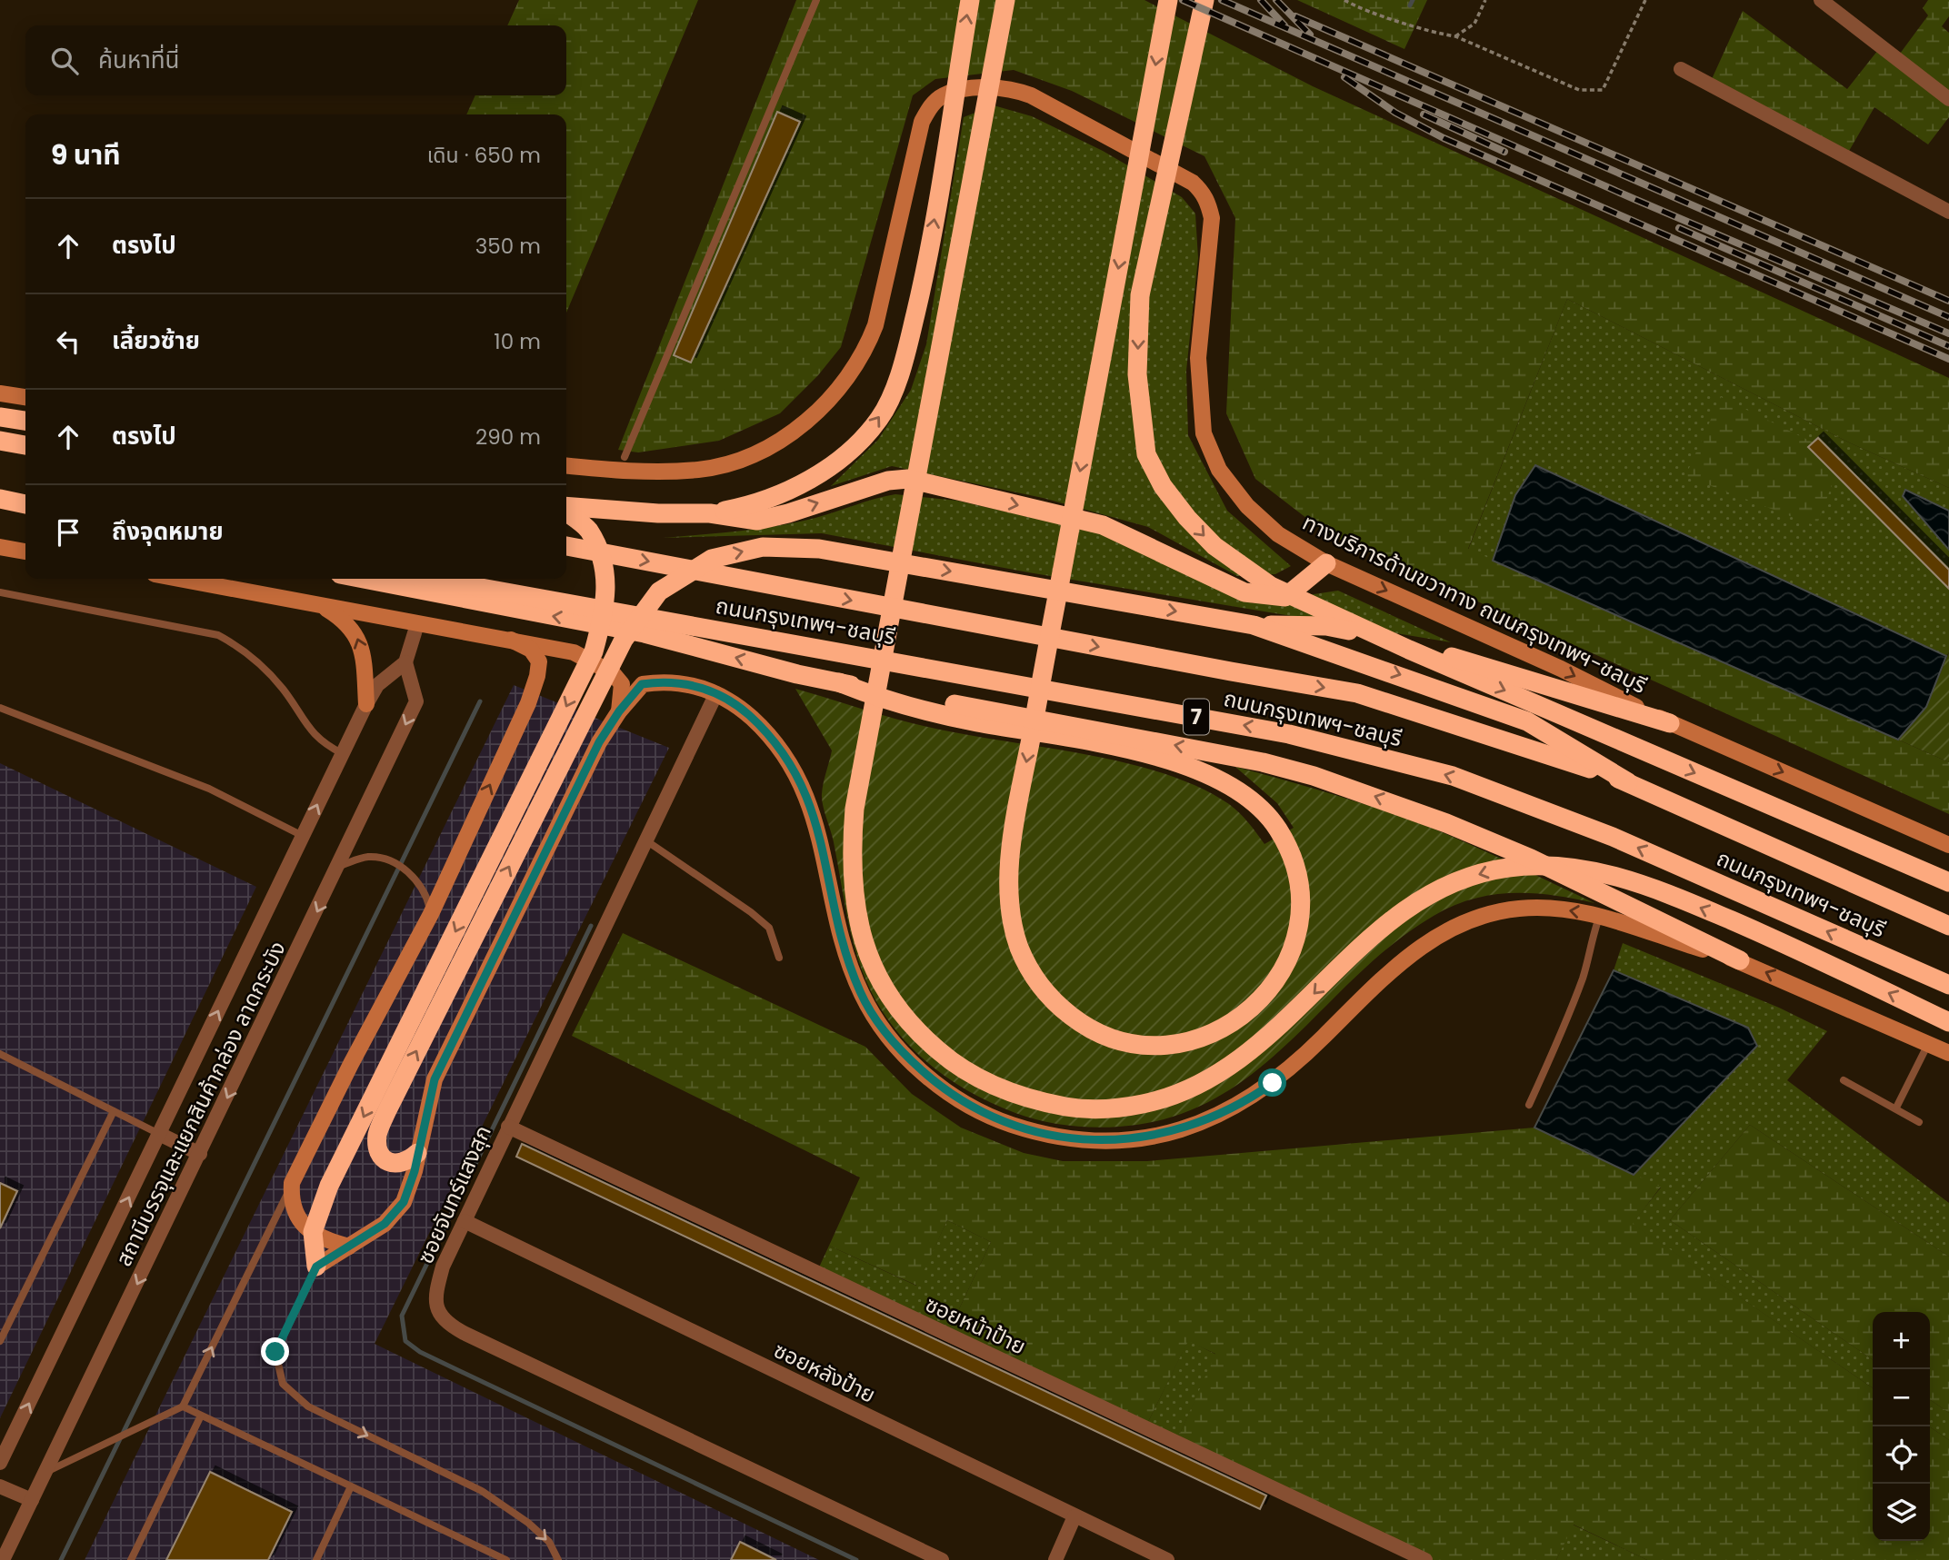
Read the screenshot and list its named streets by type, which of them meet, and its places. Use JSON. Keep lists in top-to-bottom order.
{
  "streets": {
    "highway": ["ถนนกรุงเทพฯ-ชลบุรี", "7"],
    "main road": ["ทางบริการด้านขวาทาง ถนนกรุงเทพฯ-ชลบุรี"],
    "street": [
      "สถานีบรรจุและแยกสินค้ากล่อง ลาดกระบัง",
      "ซอยจันทร์แสงสุก",
      "ซอยหน้าป้าย",
      "ซอยหลังป้าย"
    ]
  },
  "crossings": [
    ["ซอยจันทร์แสงสุก", "ซอยหน้าป้าย"],
    ["ซอยจันทร์แสงสุก", "ซอยหลังป้าย"]
  ],
  "page": {
    "search": "ค้นหาที่นี่",
    "heading": ["9 นาที", "เดิน · 650 m"],
    "list": [
      ["ตรงไป", "350 m"],
      ["เลี้ยวซ้าย", "10 m"],
      ["ตรงไป", "290 m"],
      "ถึงจุดหมาย"
    ],
    "map_buttons": ["+", "−"]
  }
}
